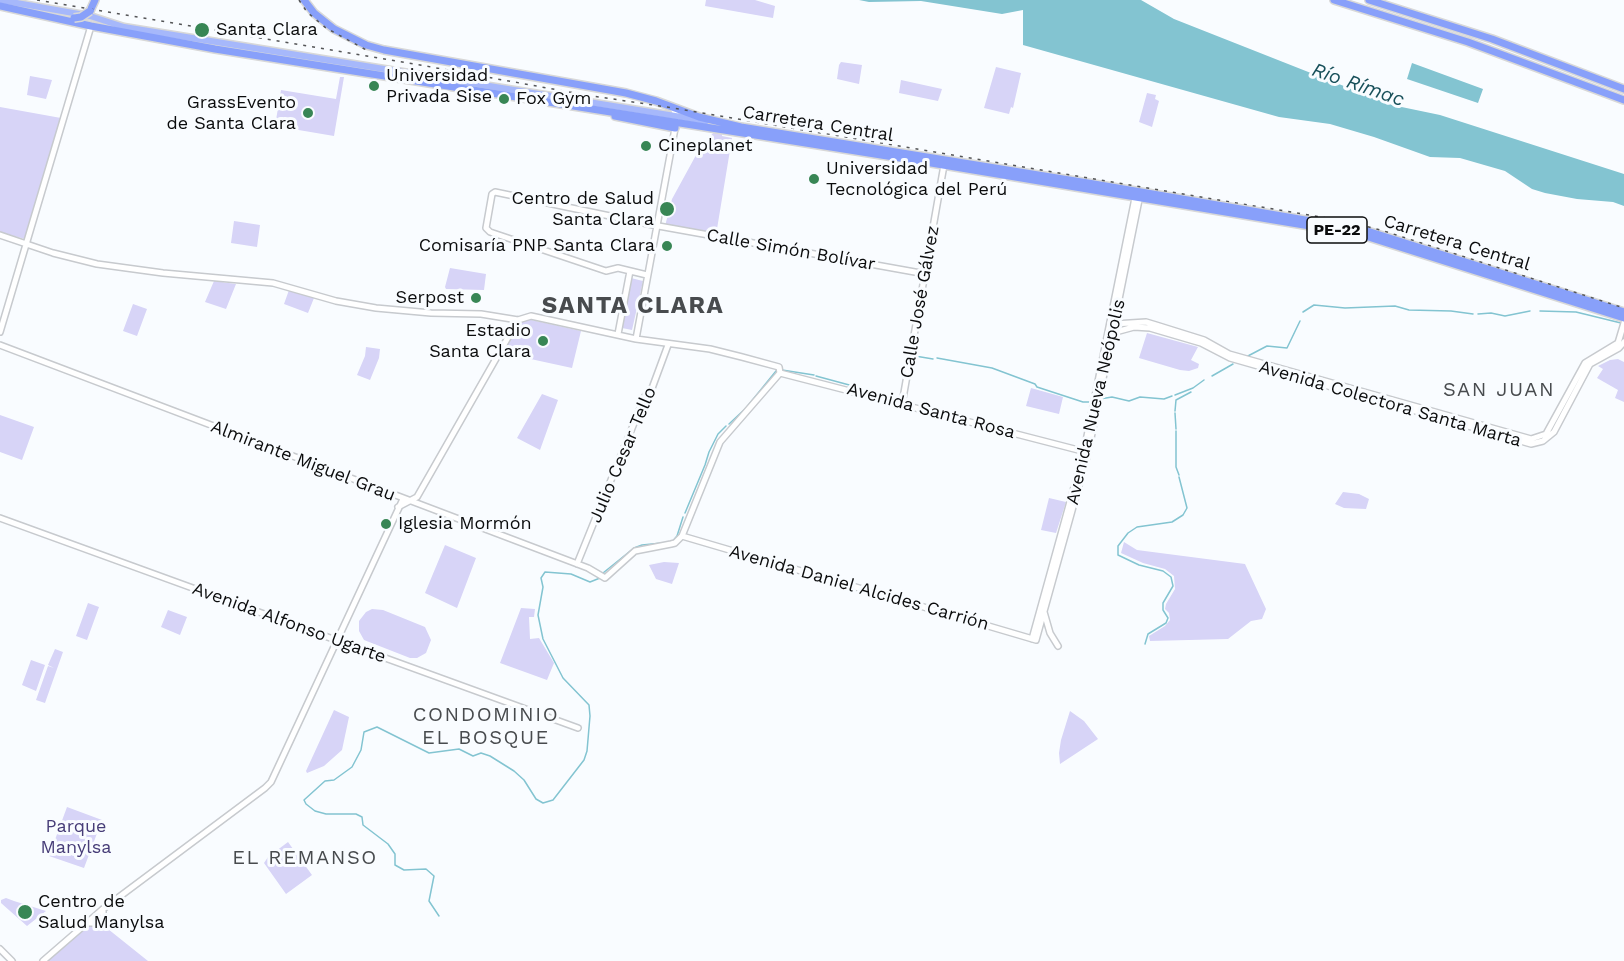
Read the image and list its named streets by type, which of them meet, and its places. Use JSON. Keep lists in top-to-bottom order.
{
  "streets": {
    "highway": ["Carretera Central", "PE-22"],
    "street": [
      "Calle Simón Bolívar",
      "Calle José Gálvez",
      "Avenida Nueva Neópolis",
      "Avenida Colectora Santa Marta",
      "Avenida Santa Rosa",
      "Julio Cesar Tello",
      "Almirante Miguel Grau",
      "Avenida Daniel Alcides Carrión",
      "Avenida Alfonso Ugarte"
    ]
  },
  "crossings": [
    ["Carretera Central", "PE-22"],
    ["Carretera Central", "Calle José Gálvez"],
    ["Carretera Central", "Avenida Nueva Neópolis"],
    ["Calle Simón Bolívar", "Calle José Gálvez"],
    ["Calle José Gálvez", "Avenida Santa Rosa"],
    ["Avenida Nueva Neópolis", "Avenida Colectora Santa Marta"],
    ["Avenida Nueva Neópolis", "Avenida Santa Rosa"],
    ["Avenida Nueva Neópolis", "Avenida Daniel Alcides Carrión"],
    ["Avenida Santa Rosa", "Julio Cesar Tello"],
    ["Julio Cesar Tello", "Almirante Miguel Grau"],
    ["Almirante Miguel Grau", "Avenida Daniel Alcides Carrión"]
  ],
  "districts": [
    "SANTA CLARA",
    "SAN JUAN",
    "CONDOMINIO EL BOSQUE",
    "EL REMANSO"
  ],
  "water": ["Río Rímac"],
  "parks": ["Parque Manylsa"],
  "places": [
    "Santa Clara",
    "Universidad Privada Sise",
    "Fox Gym",
    "GrassEvento de Santa Clara",
    "Cineplanet",
    "Universidad Tecnológica del Perú",
    "Centro de Salud Santa Clara",
    "Comisaría PNP Santa Clara",
    "Serpost",
    "Estadio Santa Clara",
    "Iglesia Mormón",
    "Centro de Salud Manylsa"
  ]
}
